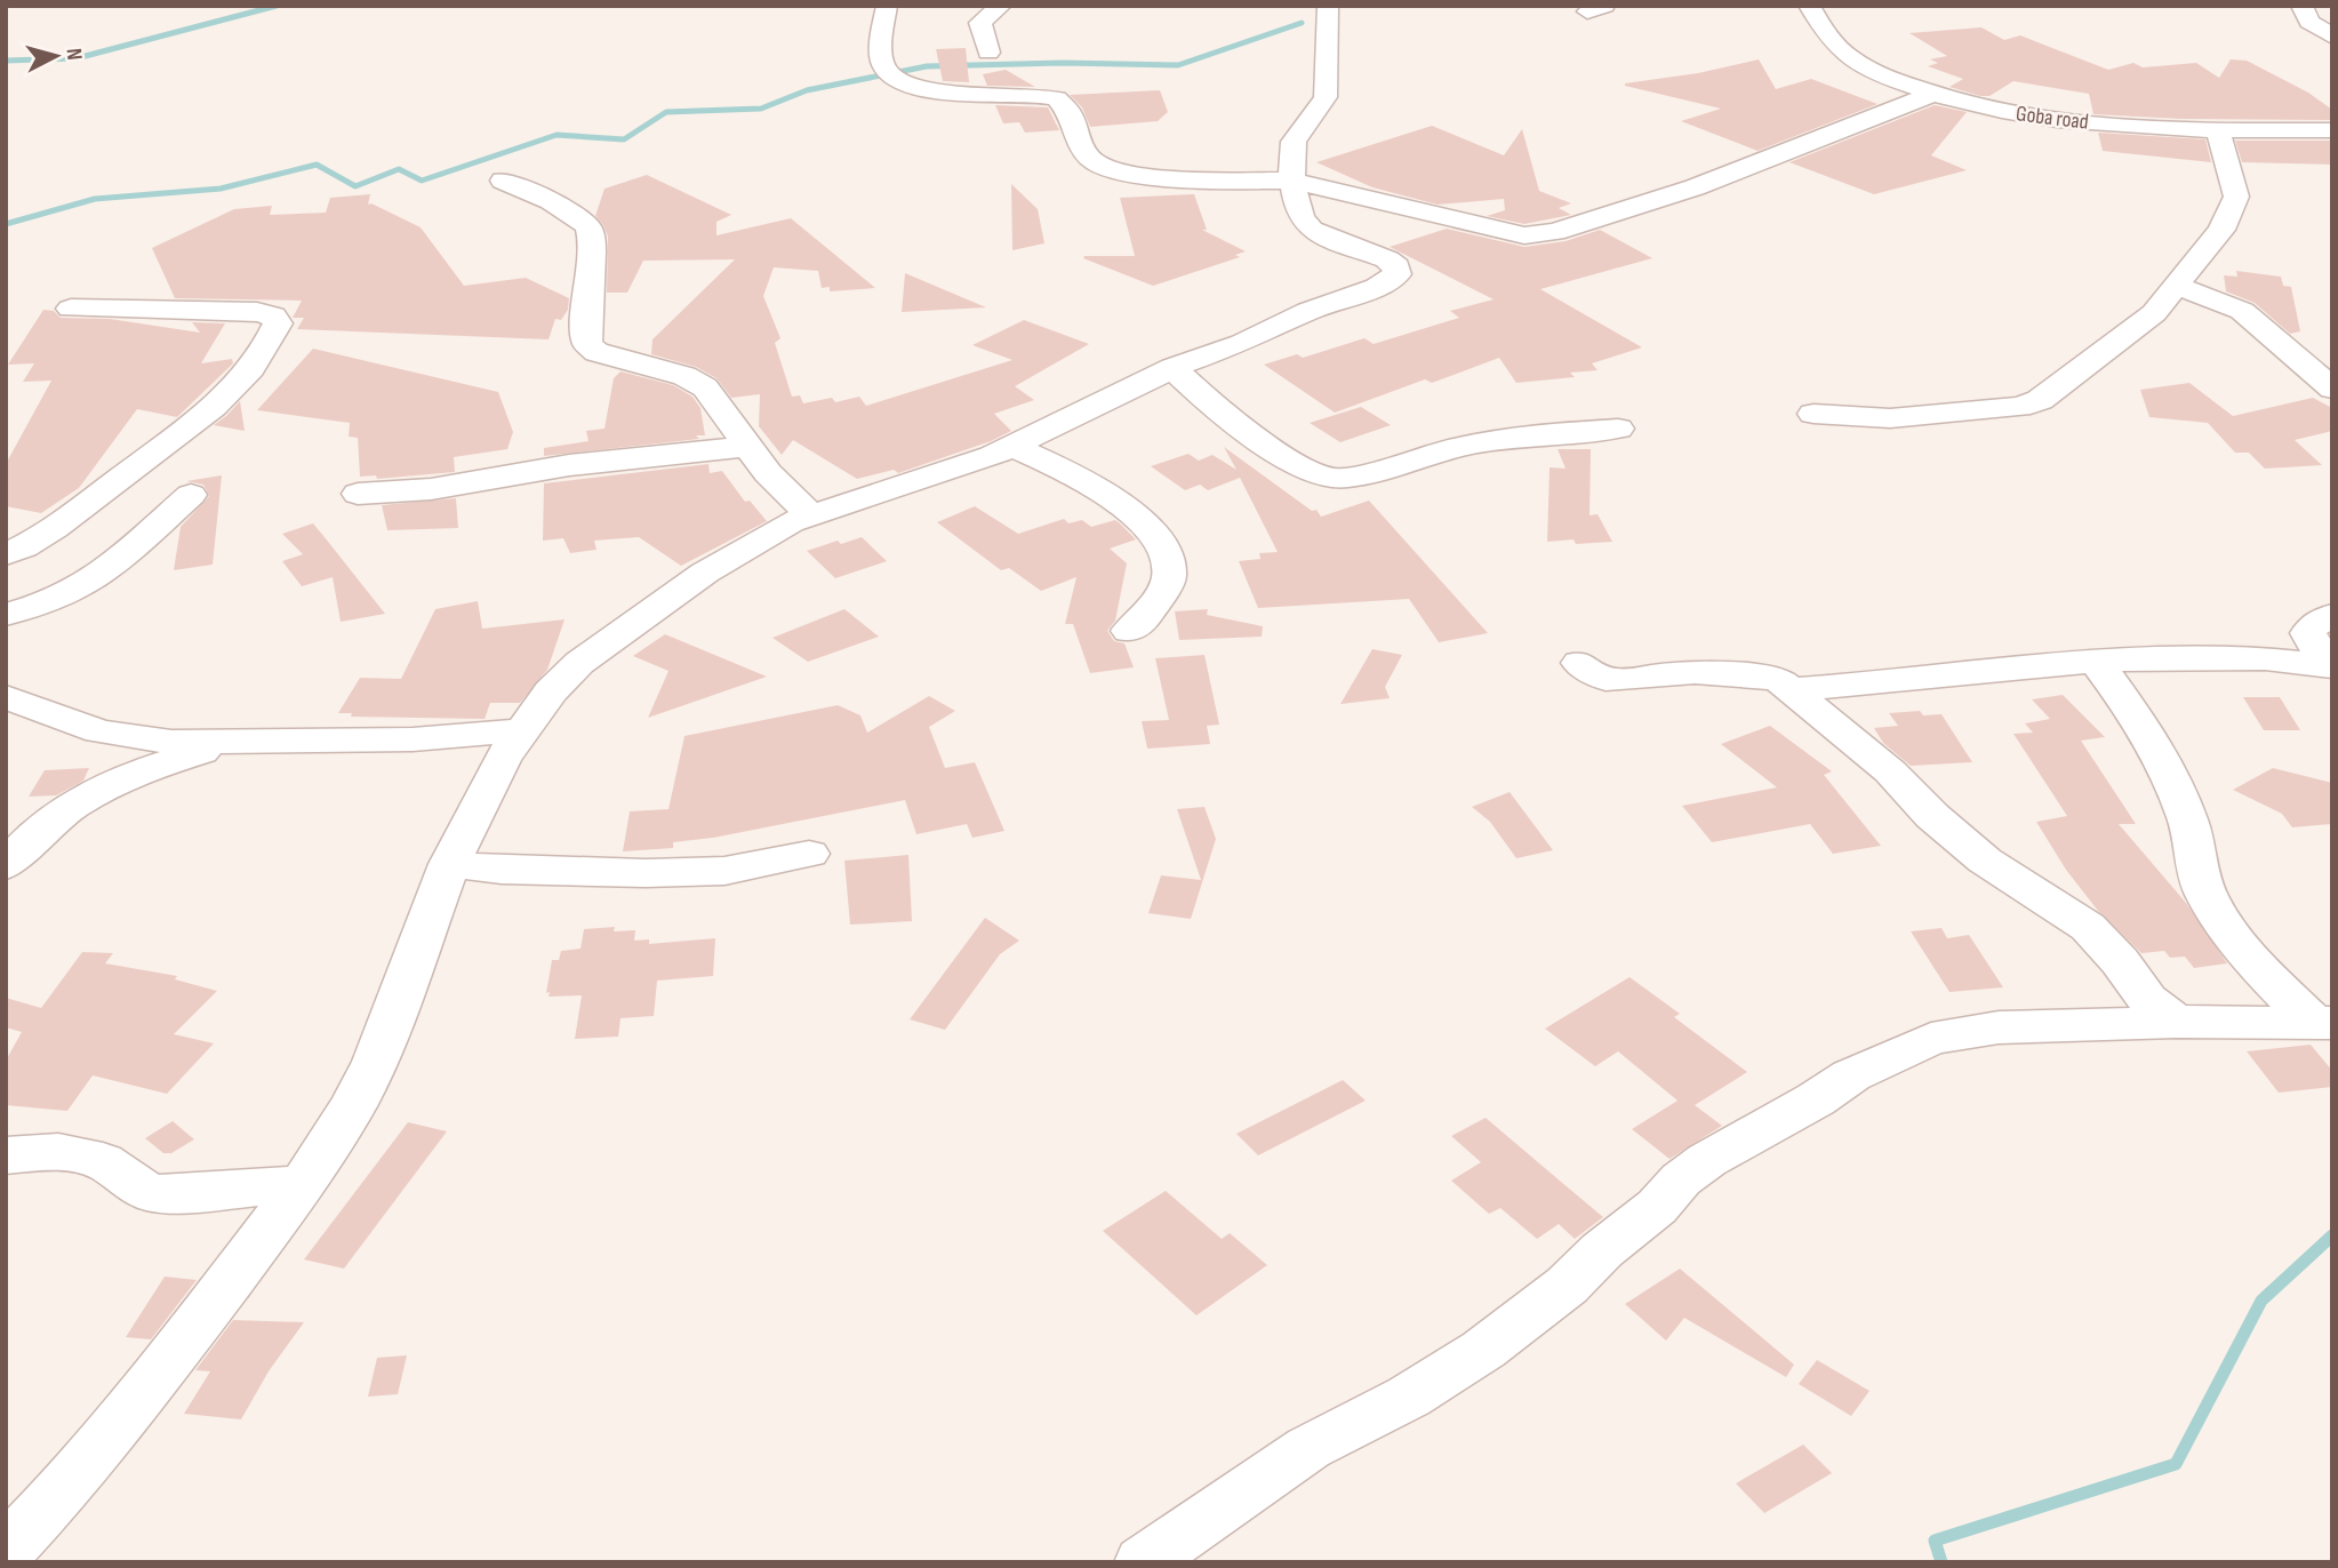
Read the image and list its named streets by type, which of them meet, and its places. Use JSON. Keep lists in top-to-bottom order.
{
  "streets": {
    "street": ["Goba road"]
  },
  "north": "right"
}
